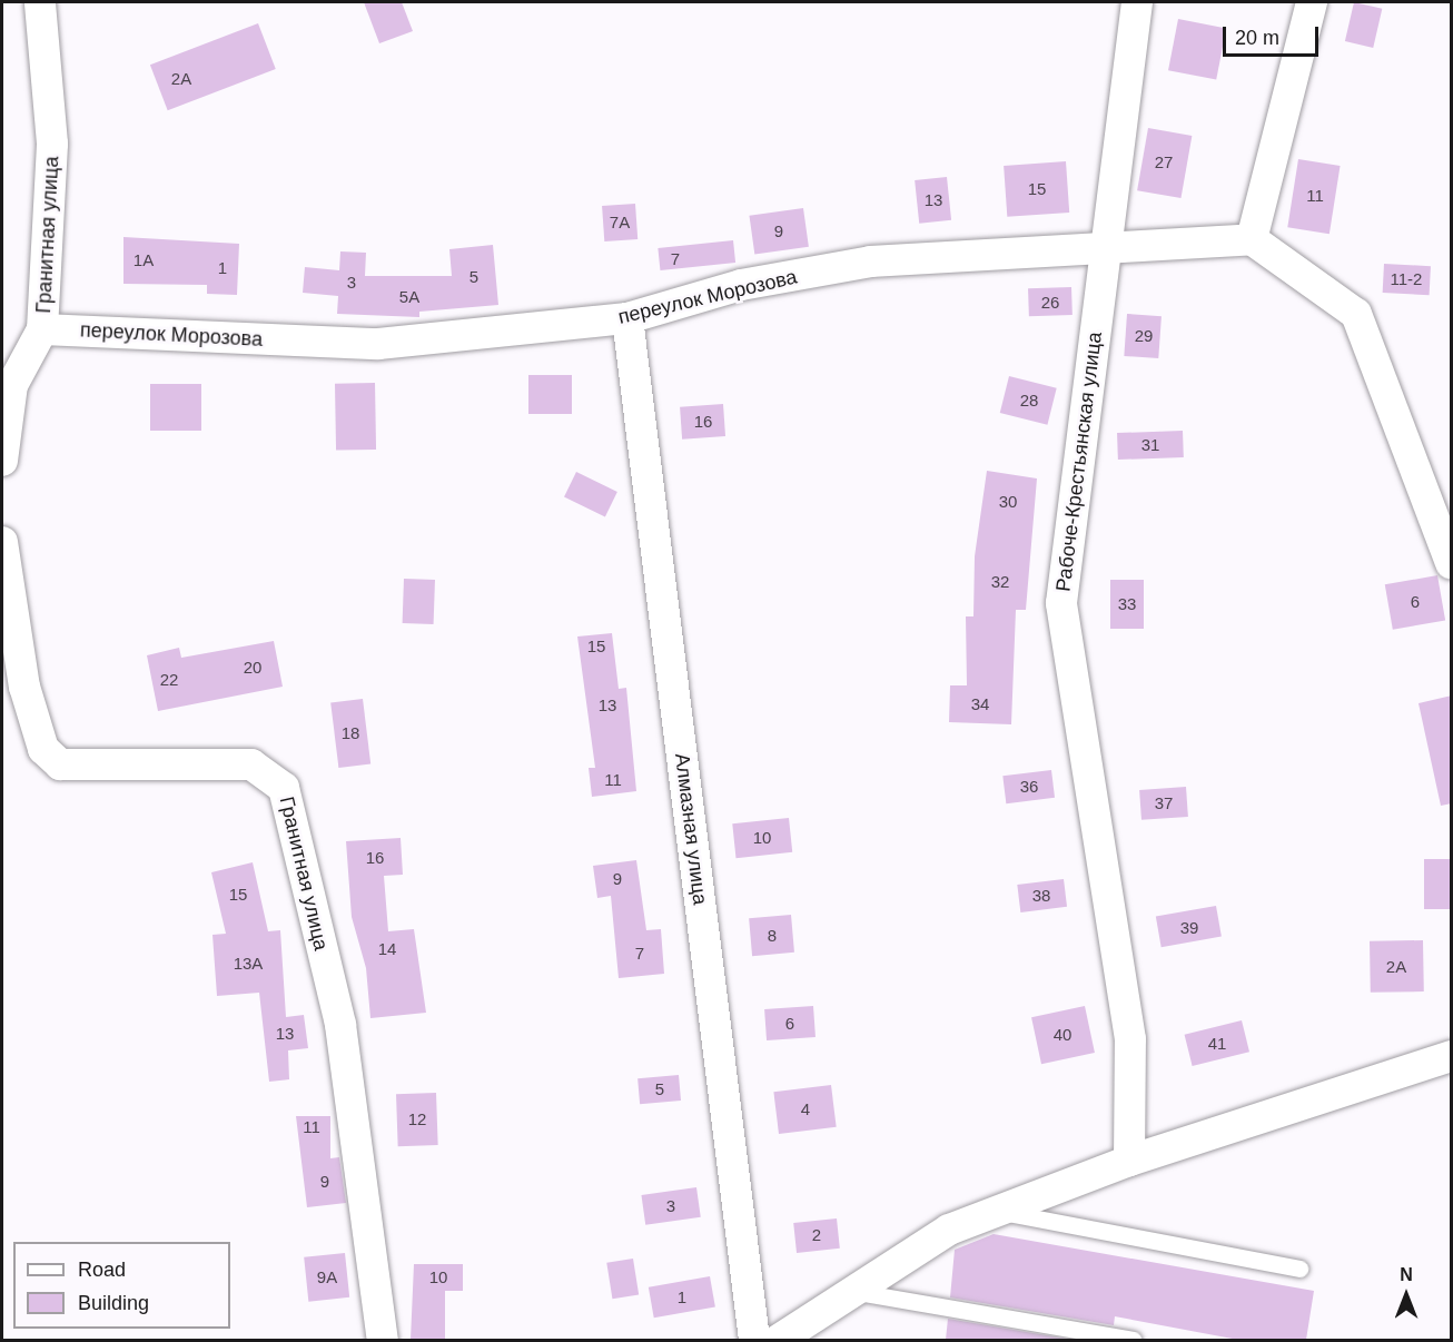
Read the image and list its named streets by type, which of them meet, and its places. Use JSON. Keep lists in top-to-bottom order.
{
  "streets": {
    "street": [
      "Гранитная улица",
      "переулок Морозова",
      "Рабоче-Крестьянская улица",
      "Алмазная улица"
    ]
  },
  "crossings": [
    ["Гранитная улица", "переулок Морозова"],
    ["переулок Морозова", "Рабоче-Крестьянская улица"],
    ["переулок Морозова", "Алмазная улица"]
  ],
  "house_numbers": [
    "2А",
    "27",
    "15",
    "11",
    "13",
    "7А",
    "9",
    "7",
    "1А",
    "1",
    "5",
    "11-2",
    "3",
    "5А",
    "26",
    "29",
    "28",
    "16",
    "31",
    "30",
    "32",
    "6",
    "33",
    "15",
    "20",
    "22",
    "34",
    "13",
    "18",
    "11",
    "36",
    "37",
    "10",
    "16",
    "9",
    "15",
    "38",
    "39",
    "8",
    "14",
    "7",
    "13А",
    "2А",
    "6",
    "13",
    "40",
    "41",
    "5",
    "4",
    "12",
    "11",
    "9",
    "3",
    "2",
    "9А",
    "10",
    "1"
  ],
  "legend": ["Road", "Building"],
  "scale_bar": "20 m",
  "north": "top"
}
